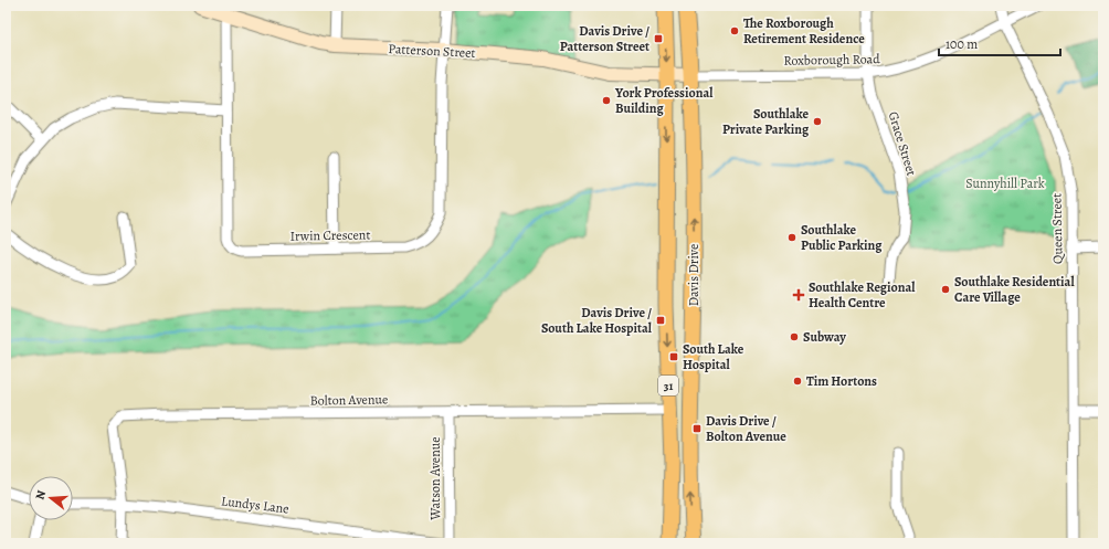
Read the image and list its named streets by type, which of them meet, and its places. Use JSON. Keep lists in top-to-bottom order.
{
  "streets": {
    "main road": ["Davis Drive", "31"],
    "street": [
      "Patterson Street",
      "Roxborough Road",
      "Grace Street",
      "Queen Street",
      "Irwin Crescent",
      "Bolton Avenue",
      "Watson Avenue",
      "Lundys Lane"
    ]
  },
  "crossings": [
    ["Patterson Street", "Roxborough Road"],
    ["Patterson Street", "Irwin Crescent"],
    ["Patterson Street", "Davis Drive"],
    ["Roxborough Road", "Grace Street"],
    ["Roxborough Road", "Queen Street"],
    ["Roxborough Road", "Davis Drive"],
    ["Davis Drive", "Bolton Avenue"],
    ["Bolton Avenue", "Watson Avenue"],
    ["Bolton Avenue", "Lundys Lane"]
  ],
  "parks": ["Sunnyhill Park"],
  "places": {
    "other": [
      "The Roxborough Retirement Residence",
      "York Professional Building",
      "Southlake Private Parking",
      "Southlake Public Parking",
      "Southlake Residential Care Village",
      "Subway",
      "Tim Hortons"
    ],
    "transit": [
      "Davis Drive / Patterson Street",
      "Davis Drive / South Lake Hospital",
      "South Lake Hospital",
      "Davis Drive / Bolton Avenue"
    ],
    "health": ["Southlake Regional Health Centre"]
  },
  "scale_bar": "100 m",
  "north": "left"
}
